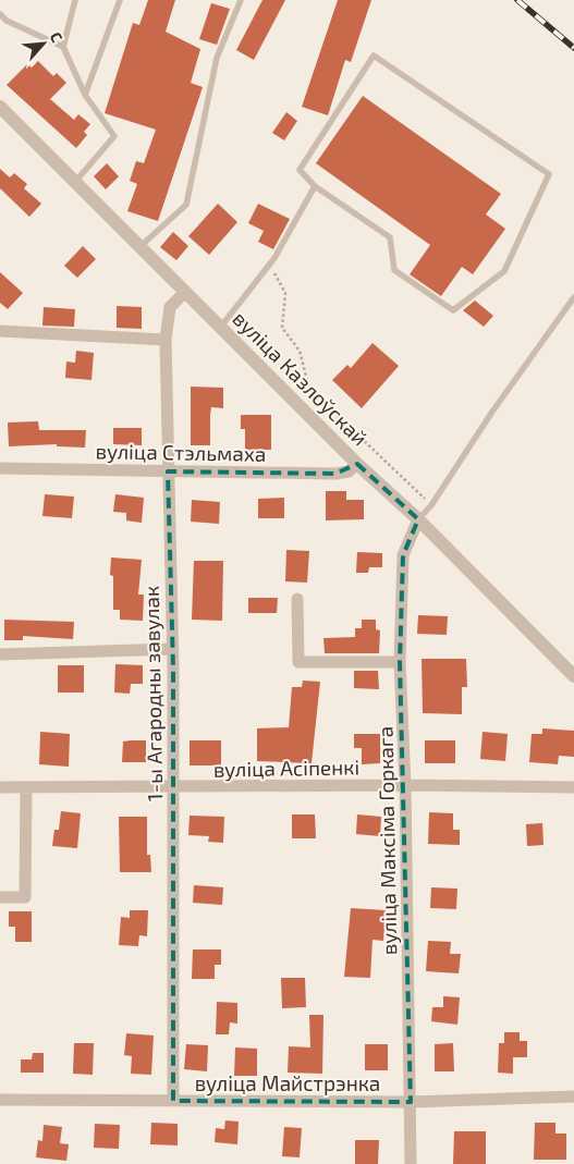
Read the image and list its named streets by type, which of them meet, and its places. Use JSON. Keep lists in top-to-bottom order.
{
  "streets": {
    "street": [
      "вуліца Казлоўскай",
      "вуліца Стэльмаха",
      "1-ы Агародны завулак",
      "вуліца Асіпенкі",
      "вуліца Максіма Горкага",
      "вуліца Майстрэнка"
    ]
  },
  "crossings": [
    ["вуліца Казлоўскай", "вуліца Стэльмаха"],
    ["вуліца Казлоўскай", "1-ы Агародны завулак"],
    ["вуліца Казлоўскай", "вуліца Максіма Горкага"],
    ["вуліца Стэльмаха", "1-ы Агародны завулак"],
    ["1-ы Агародны завулак", "вуліца Асіпенкі"],
    ["1-ы Агародны завулак", "вуліца Майстрэнка"],
    ["вуліца Асіпенкі", "вуліца Максіма Горкага"],
    ["вуліца Максіма Горкага", "вуліца Майстрэнка"]
  ],
  "north": "top right"
}
